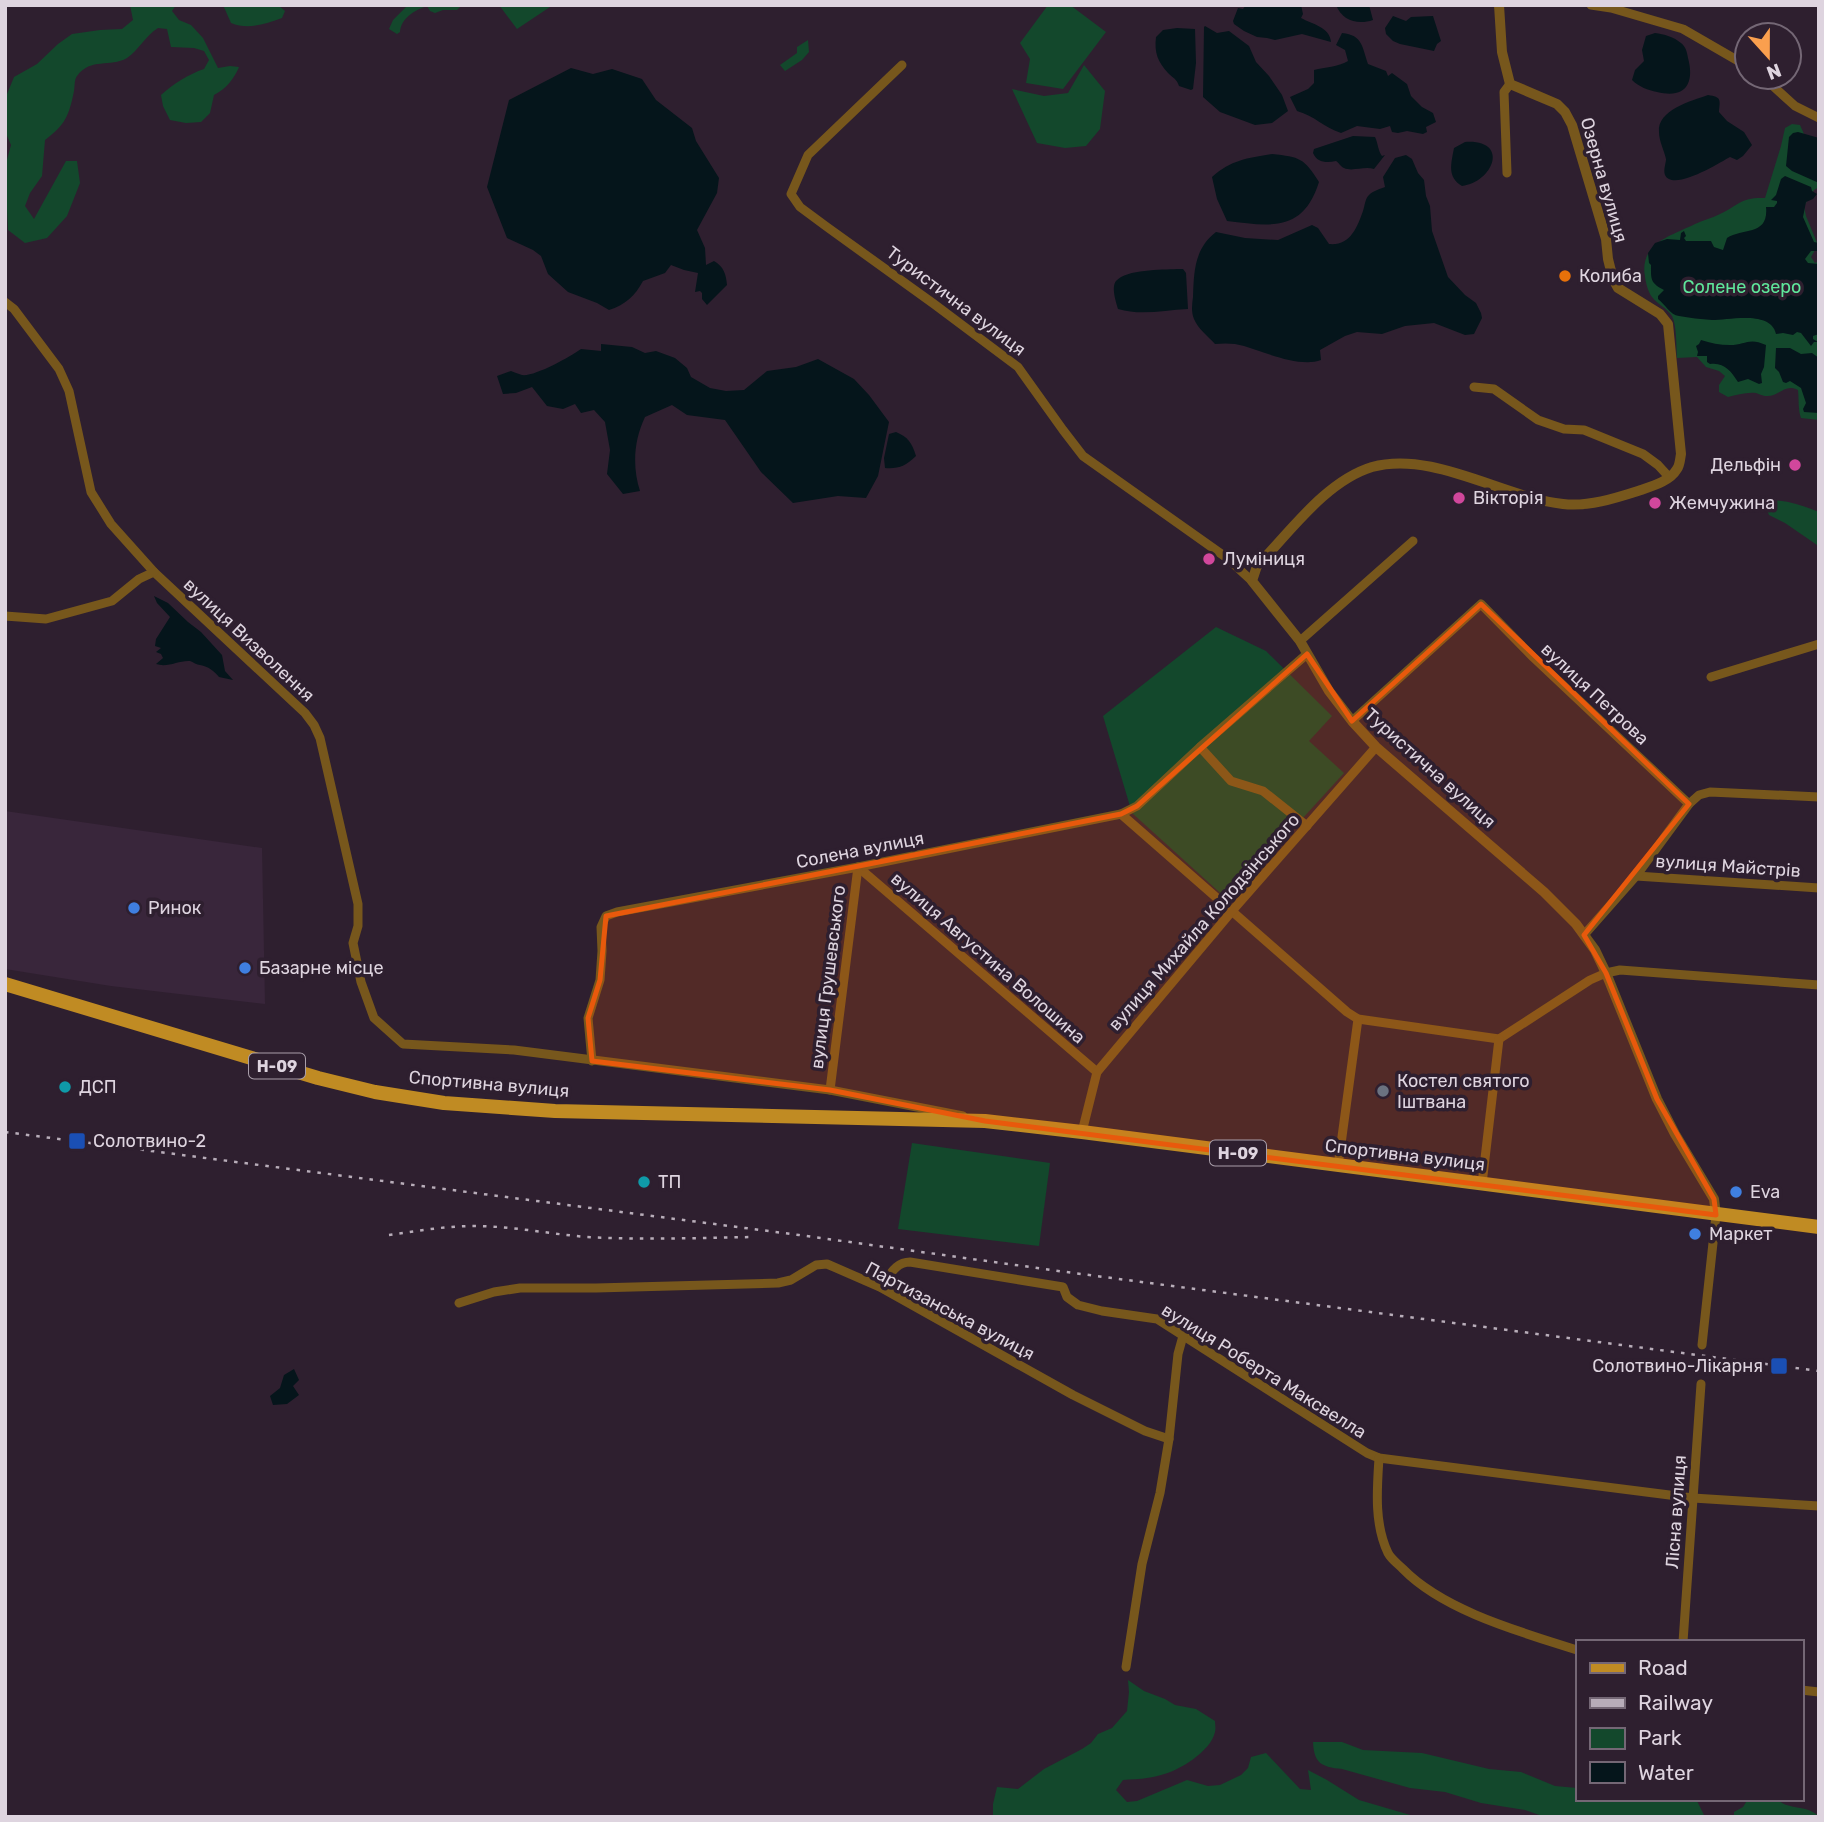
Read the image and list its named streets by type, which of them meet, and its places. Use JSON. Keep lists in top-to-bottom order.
{
  "streets": {
    "main road": ["Н-09", "Спортивна вулиця"],
    "street": [
      "Озерна вулиця",
      "Туристична вулиця",
      "вулиця Визволення",
      "вулиця Петрова",
      "Солена вулиця",
      "вулиця Майстрів",
      "вулиця Михайла Колодзінського",
      "вулиця Августина Волошина",
      "вулиця Грушевського",
      "Партизанська вулиця",
      "вулиця Роберта Максвелла",
      "Лісна вулиця"
    ]
  },
  "crossings": [
    ["Туристична вулиця", "вулиця Петрова"],
    ["Туристична вулиця", "вулиця Михайла Колодзінського"],
    ["Туристична вулиця", "Спортивна вулиця"],
    ["вулиця Визволення", "Спортивна вулиця"],
    ["Солена вулиця", "вулиця Августина Волошина"],
    ["Солена вулиця", "вулиця Грушевського"],
    ["Солена вулиця", "Спортивна вулиця"],
    ["вулиця Михайла Колодзінського", "вулиця Августина Волошина"],
    ["вулиця Михайла Колодзінського", "Спортивна вулиця"],
    ["вулиця Августина Волошина", "вулиця Грушевського"],
    ["вулиця Грушевського", "Спортивна вулиця"],
    ["Партизанська вулиця", "вулиця Роберта Максвелла"],
    ["вулиця Роберта Максвелла", "Лісна вулиця"]
  ],
  "parks": ["Солене озеро"],
  "places": {
    "other": [
      "Колиба",
      "Дельфін",
      "Вікторія",
      "Жемчужина",
      "Луміниця",
      "Ринок",
      "Базарне місце",
      "ДСП",
      "Костел святого Іштвана",
      "ТП",
      "Eva",
      "Маркет"
    ],
    "transit": ["Солотвино-2", "Солотвино-Лікарня"]
  },
  "legend": [
    "Road",
    "Railway",
    "Park",
    "Water"
  ],
  "north": "bottom"
}
